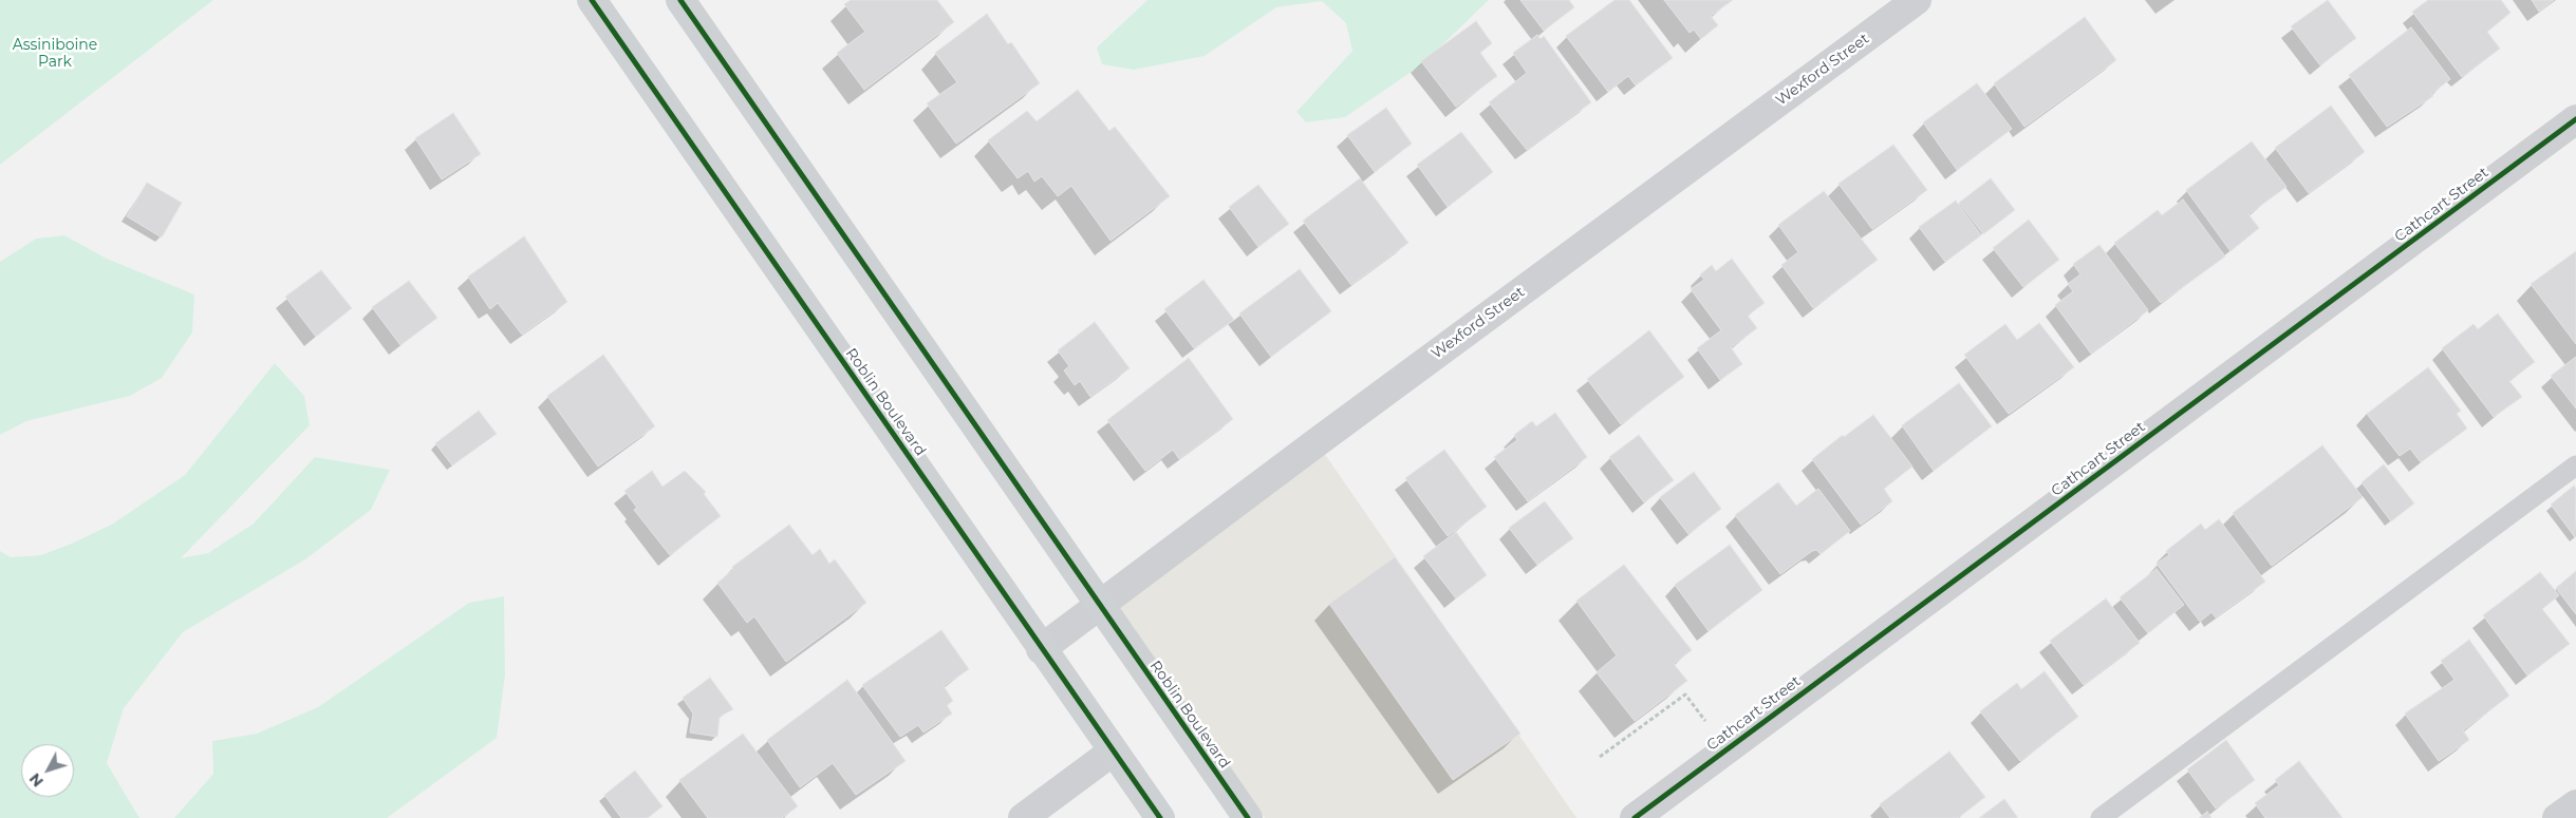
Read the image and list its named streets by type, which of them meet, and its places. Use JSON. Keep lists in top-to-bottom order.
{
  "streets": {
    "main road": ["Roblin Boulevard"],
    "street": ["Wexford Street", "Cathcart Street"]
  },
  "crossings": [
    ["Wexford Street", "Roblin Boulevard"]
  ],
  "parks": ["Assiniboine Park"],
  "north": "bottom left"
}
